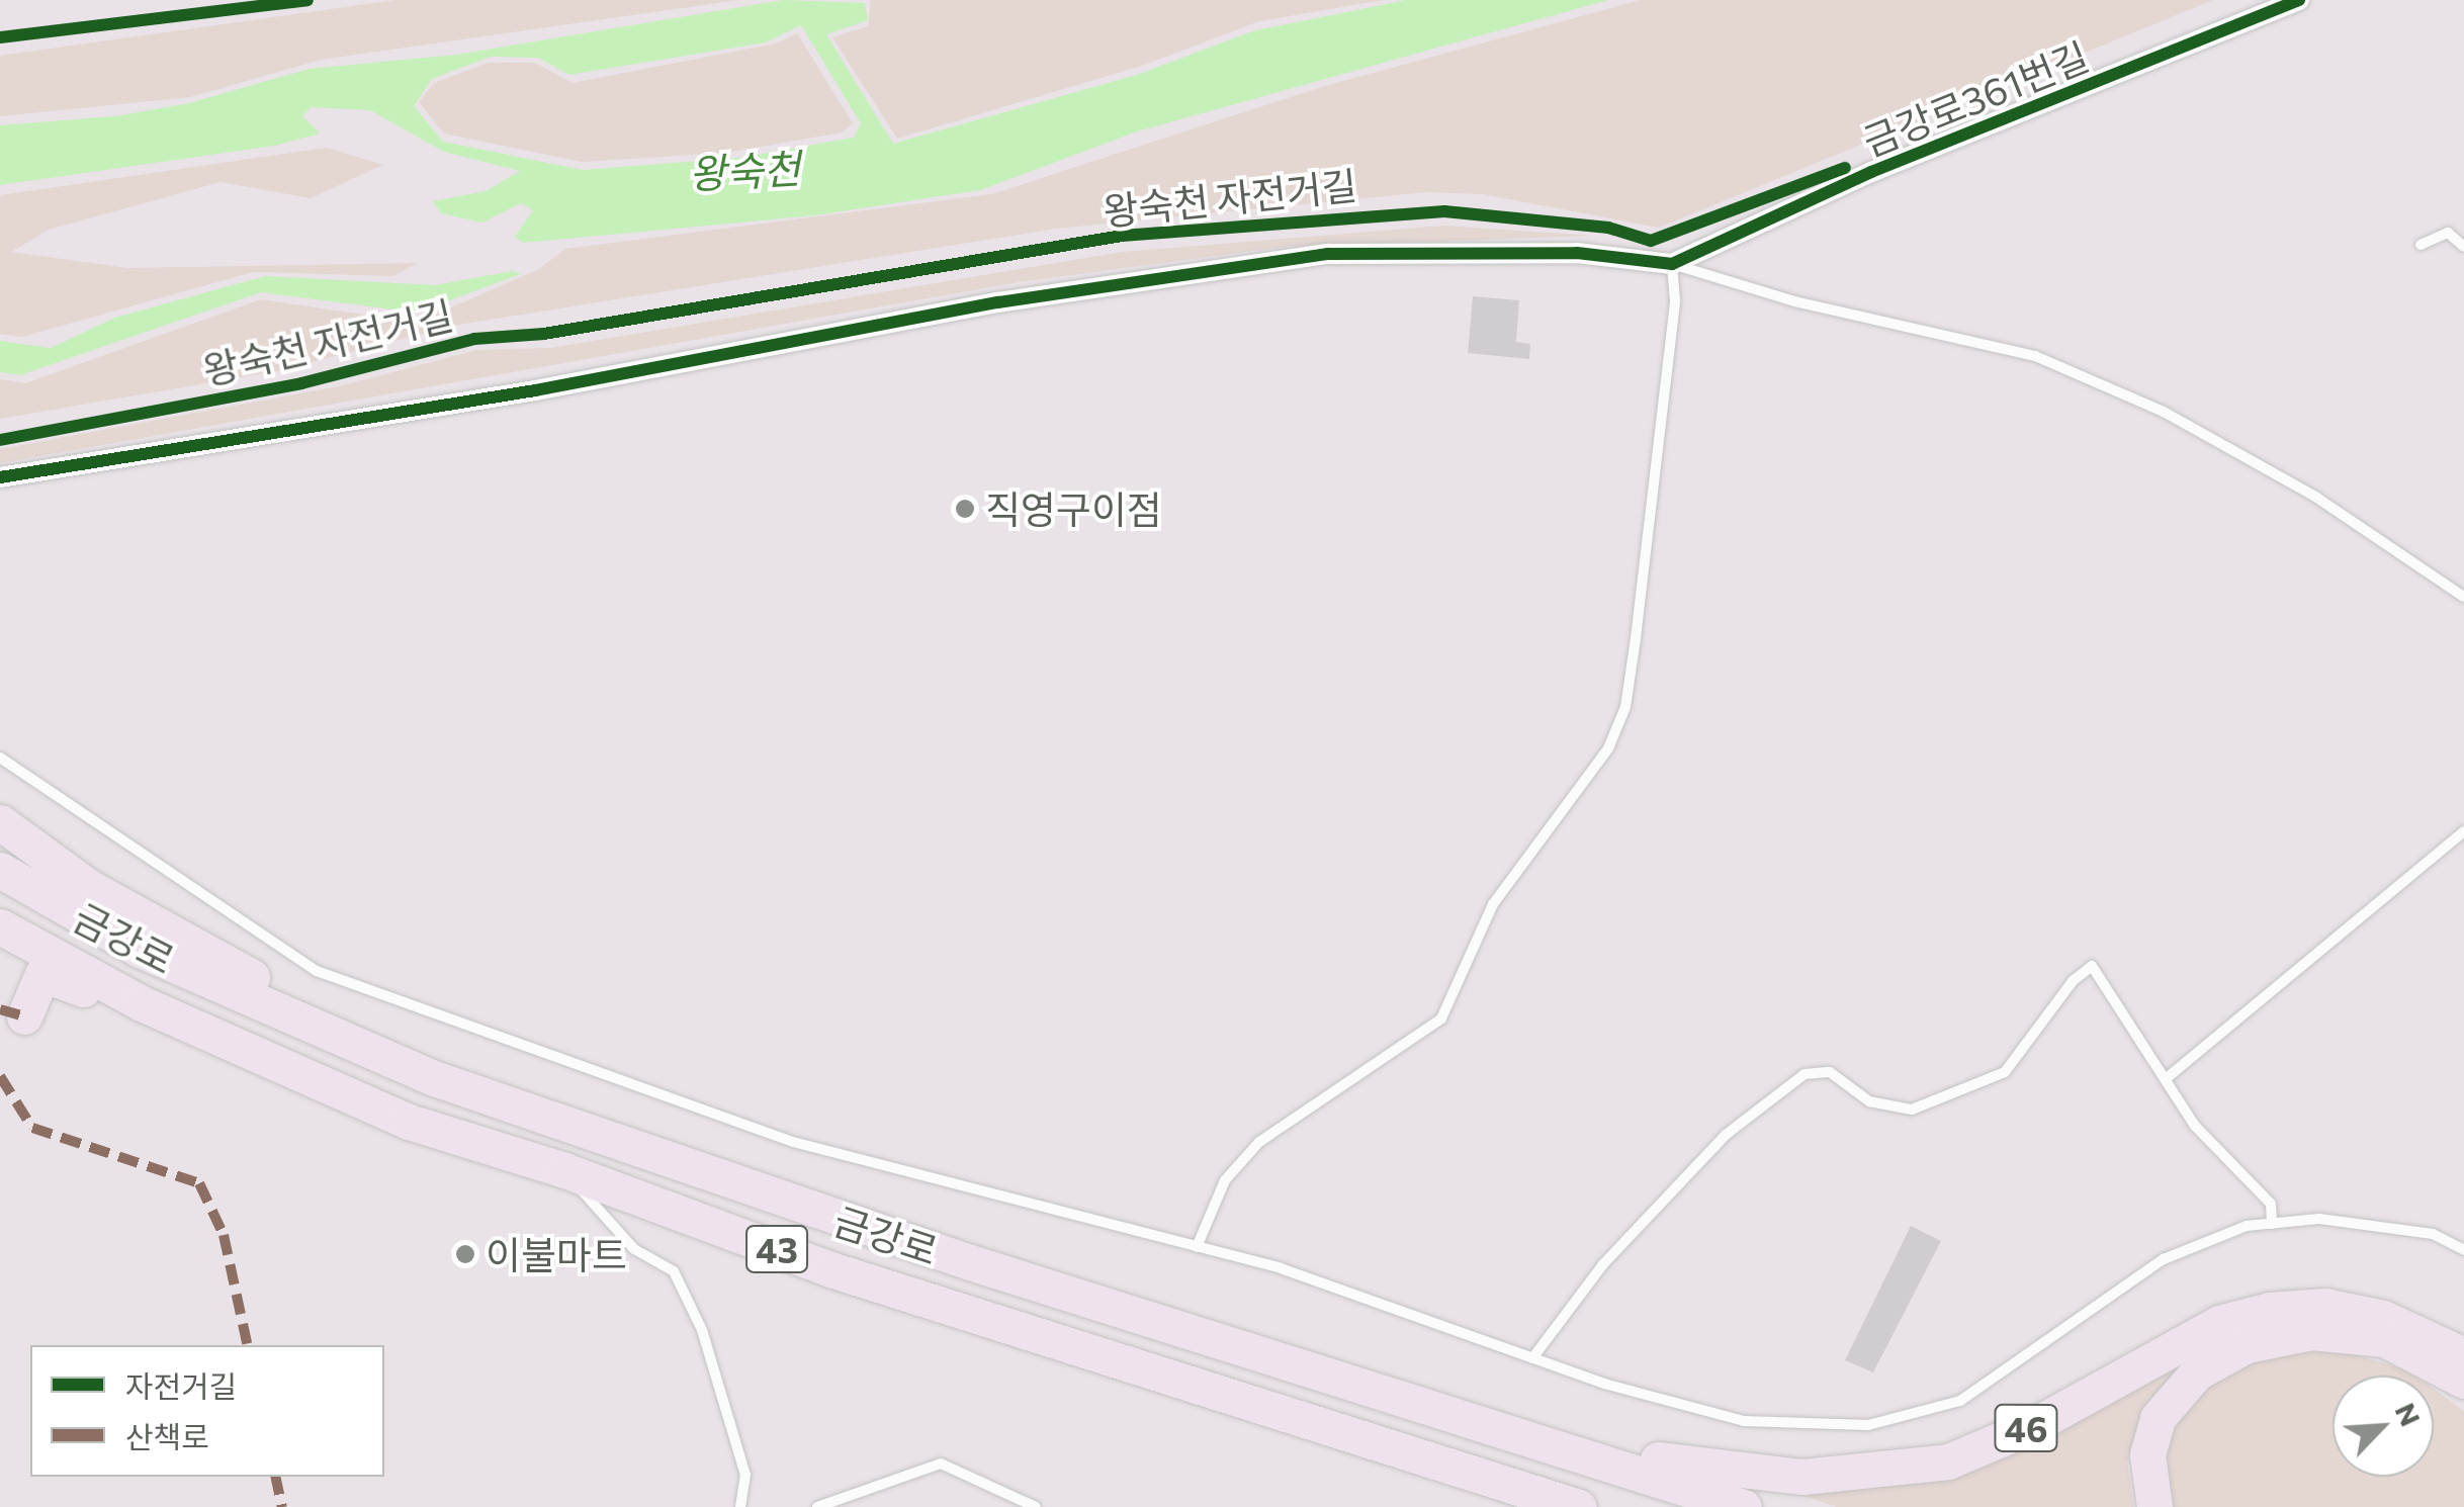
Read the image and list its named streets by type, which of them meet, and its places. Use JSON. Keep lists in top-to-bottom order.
{
  "streets": {
    "highway": ["금강로", "43", "46"],
    "street": ["금강로361번길"],
    "cycle path": ["왕숙천 자전거길"]
  },
  "crossings": [
    ["금강로", "46"]
  ],
  "water": ["왕숙천"],
  "places": ["직영구이점", "이불마트"],
  "legend": ["자전거길", "산책로"],
  "north": "top right"
}
